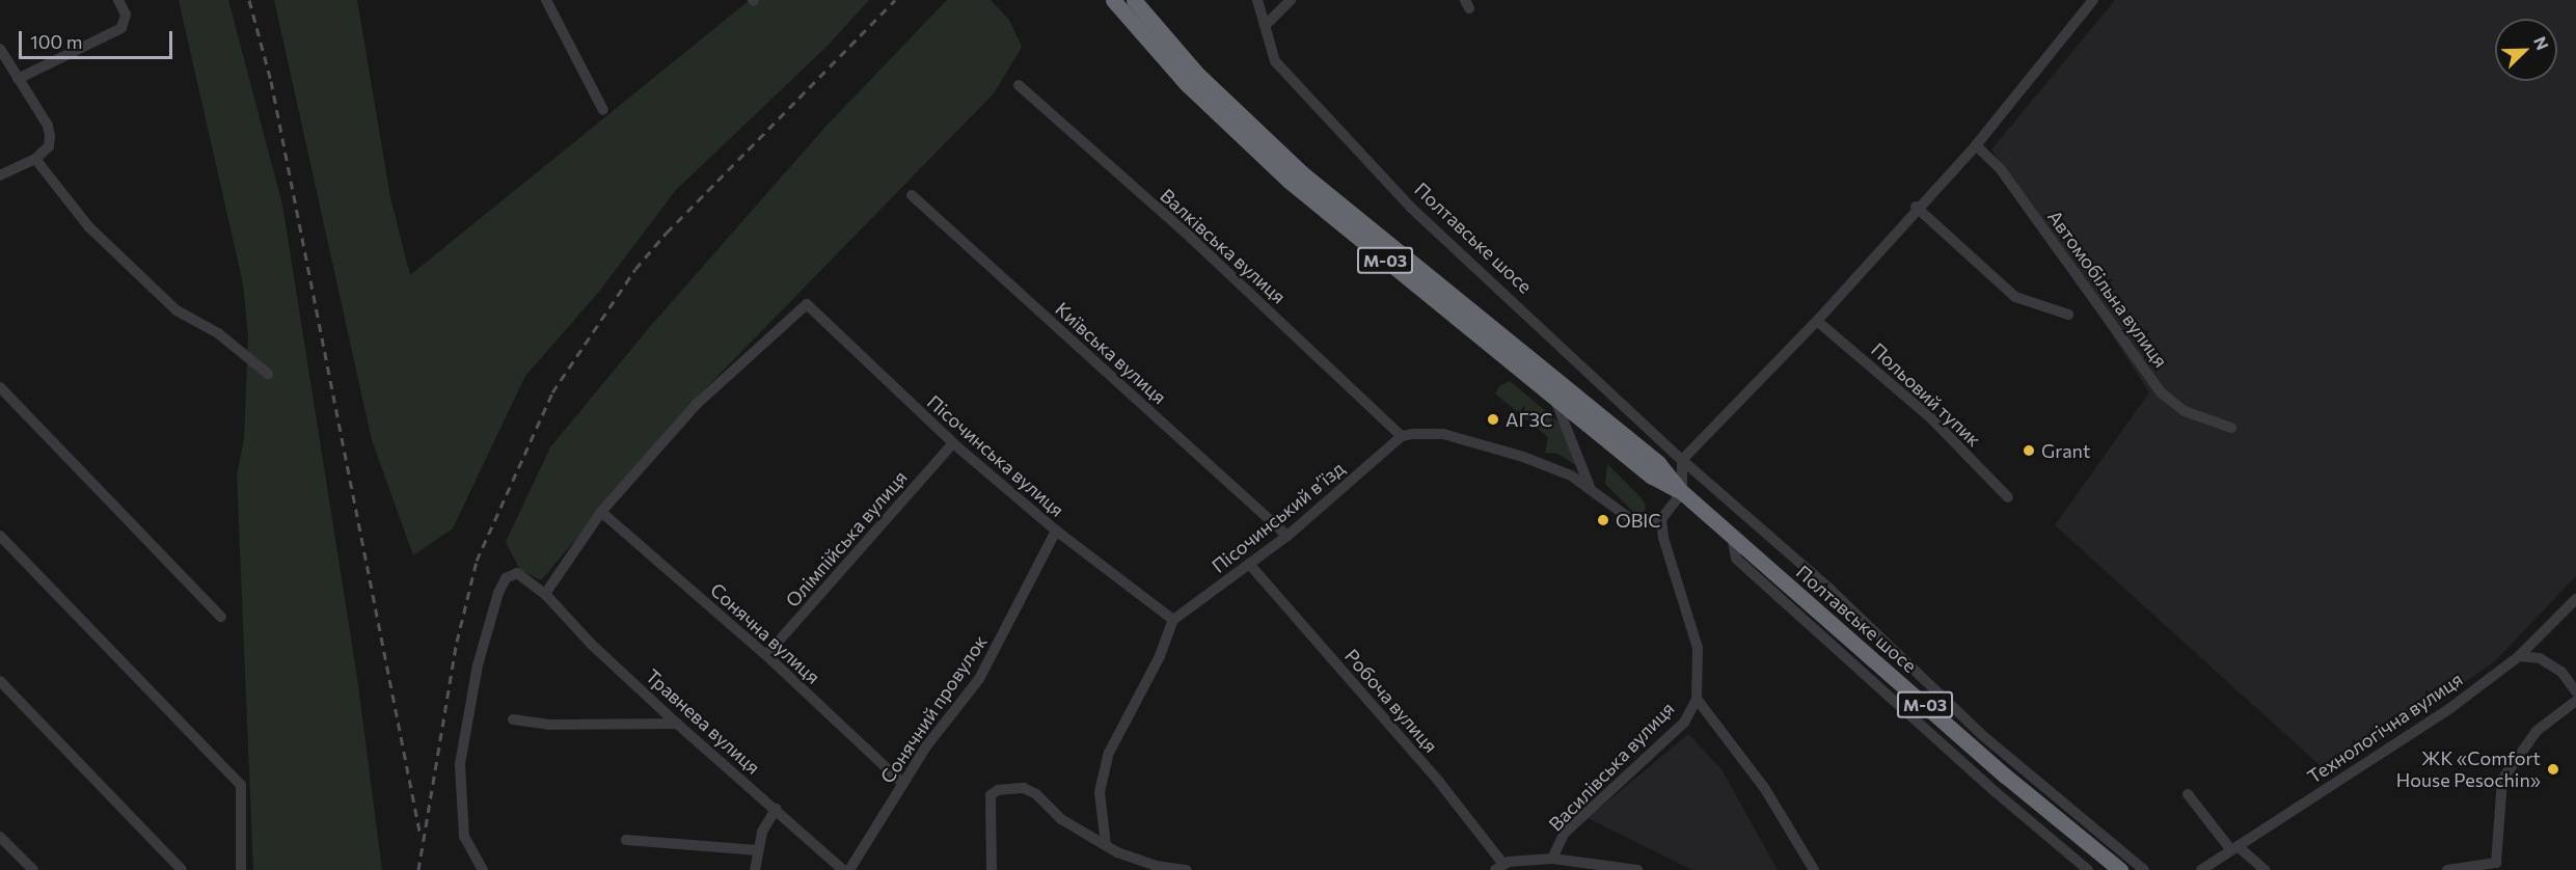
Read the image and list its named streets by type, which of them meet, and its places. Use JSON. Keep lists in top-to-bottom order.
{
  "streets": {
    "highway": ["Полтавське шосе", "М-03"],
    "street": [
      "Валківська вулиця",
      "Автомобільна вулиця",
      "Київська вулиця",
      "Польовий тупик",
      "Пісочинська вулиця",
      "Пісочинський в’їзд",
      "Олімпійська вулиця",
      "Сонячна вулиця",
      "Робоча вулиця",
      "Сонячний провулок",
      "Травнева вулиця",
      "Технологічна вулиця",
      "Василівська вулиця"
    ]
  },
  "crossings": [
    ["Полтавське шосе", "М-03"],
    ["Валківська вулиця", "Пісочинський в’їзд"],
    ["Київська вулиця", "Пісочинський в’їзд"],
    ["Пісочинська вулиця", "Пісочинський в’їзд"],
    ["Пісочинська вулиця", "Олімпійська вулиця"],
    ["Пісочинська вулиця", "Сонячна вулиця"],
    ["Пісочинська вулиця", "Сонячний провулок"],
    ["Пісочинський в’їзд", "Робоча вулиця"],
    ["Олімпійська вулиця", "Сонячна вулиця"],
    ["Сонячна вулиця", "Сонячний провулок"],
    ["Робоча вулиця", "Василівська вулиця"]
  ],
  "places": [
    "АГЗС",
    "Grant",
    "ОВІС",
    "ЖК «Comfort House Pesochin»"
  ],
  "scale_bar": "100 m",
  "north": "top right"
}
